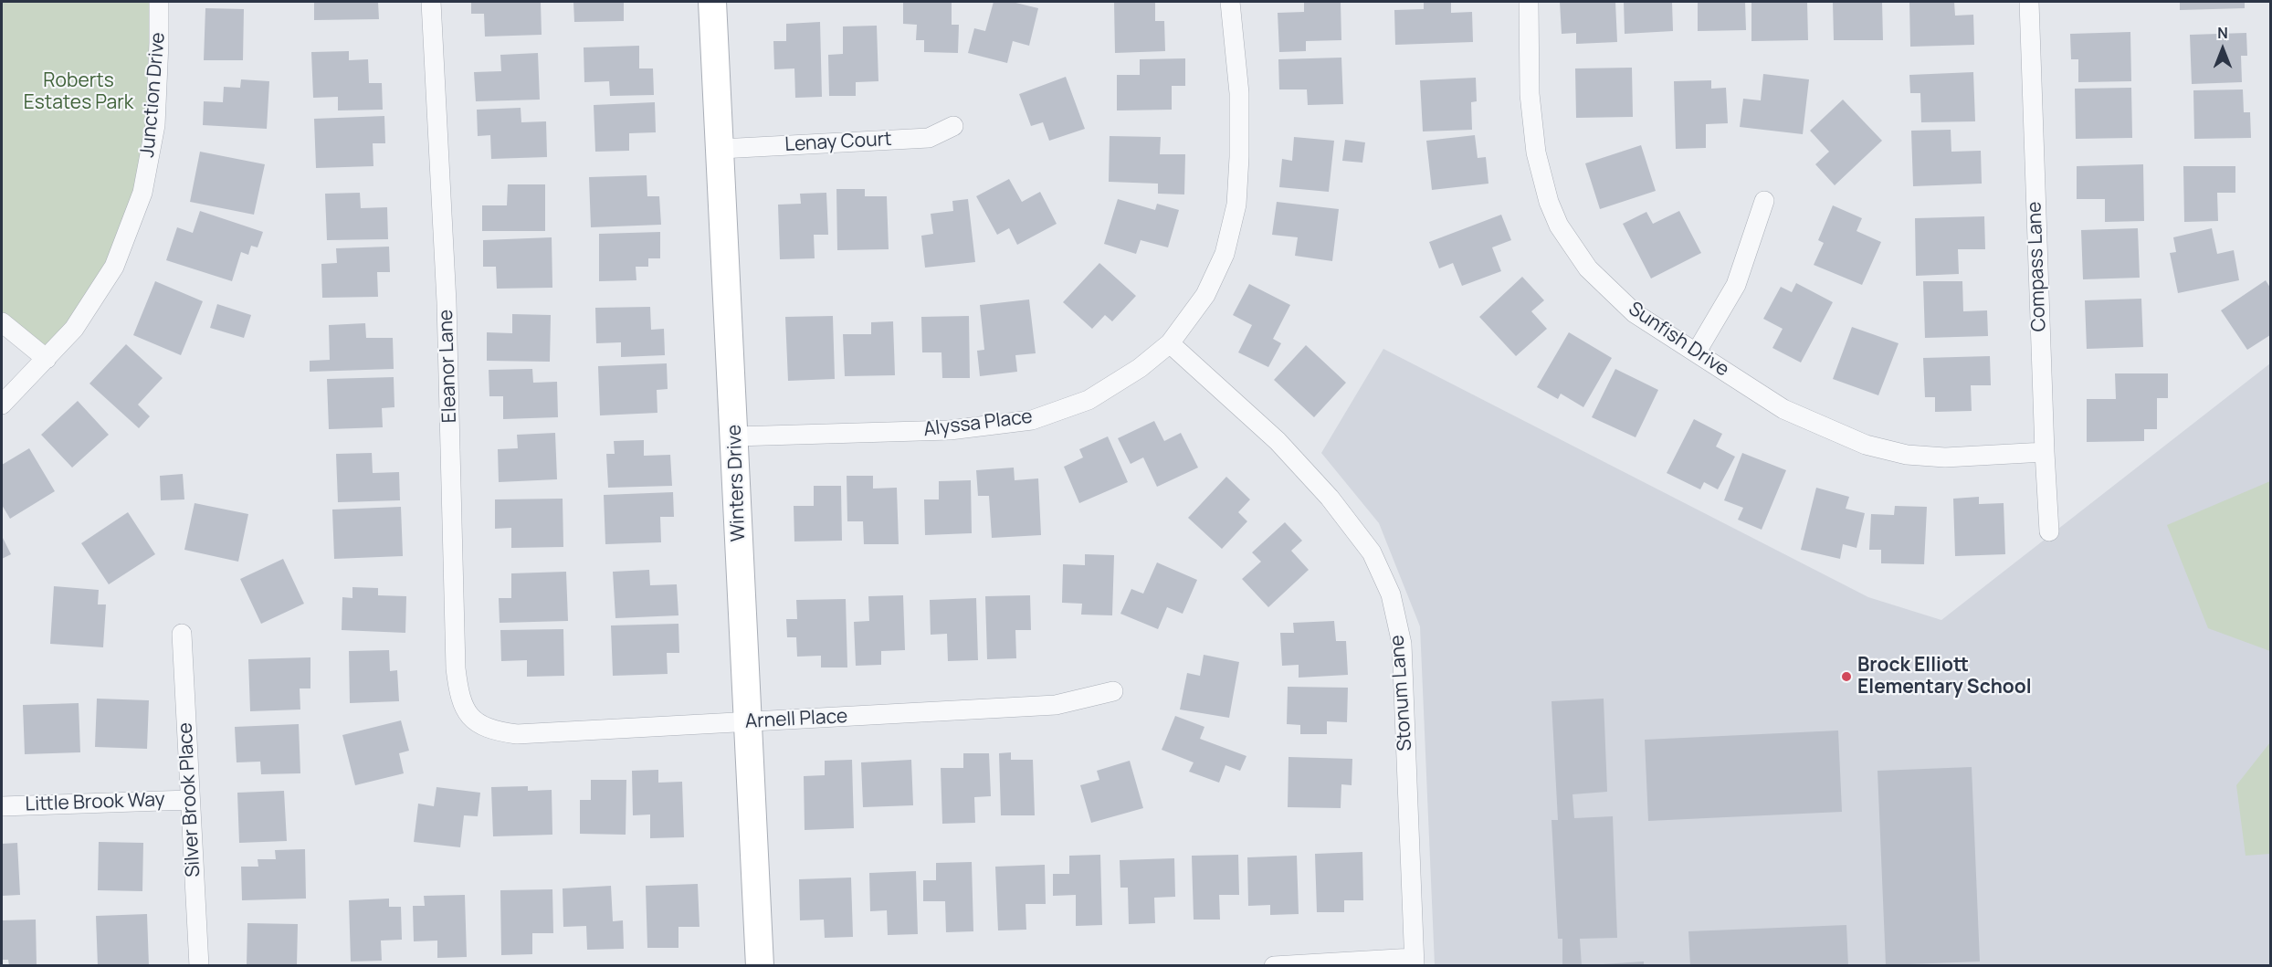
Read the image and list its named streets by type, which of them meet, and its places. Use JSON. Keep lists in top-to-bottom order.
{
  "streets": {
    "street": [
      "Junction Drive",
      "Lenay Court",
      "Compass Lane",
      "Sunfish Drive",
      "Eleanor Lane",
      "Alyssa Place",
      "Winters Drive",
      "Stonum Lane",
      "Arnell Place",
      "Silver Brook Place",
      "Little Brook Way"
    ]
  },
  "crossings": [
    ["Lenay Court", "Winters Drive"],
    ["Compass Lane", "Sunfish Drive"],
    ["Eleanor Lane", "Arnell Place"],
    ["Alyssa Place", "Winters Drive"],
    ["Alyssa Place", "Stonum Lane"],
    ["Winters Drive", "Arnell Place"],
    ["Silver Brook Place", "Little Brook Way"]
  ],
  "parks": ["Roberts Estates Park"],
  "places": ["Brock Elliott Elementary School"],
  "north": "top"
}
